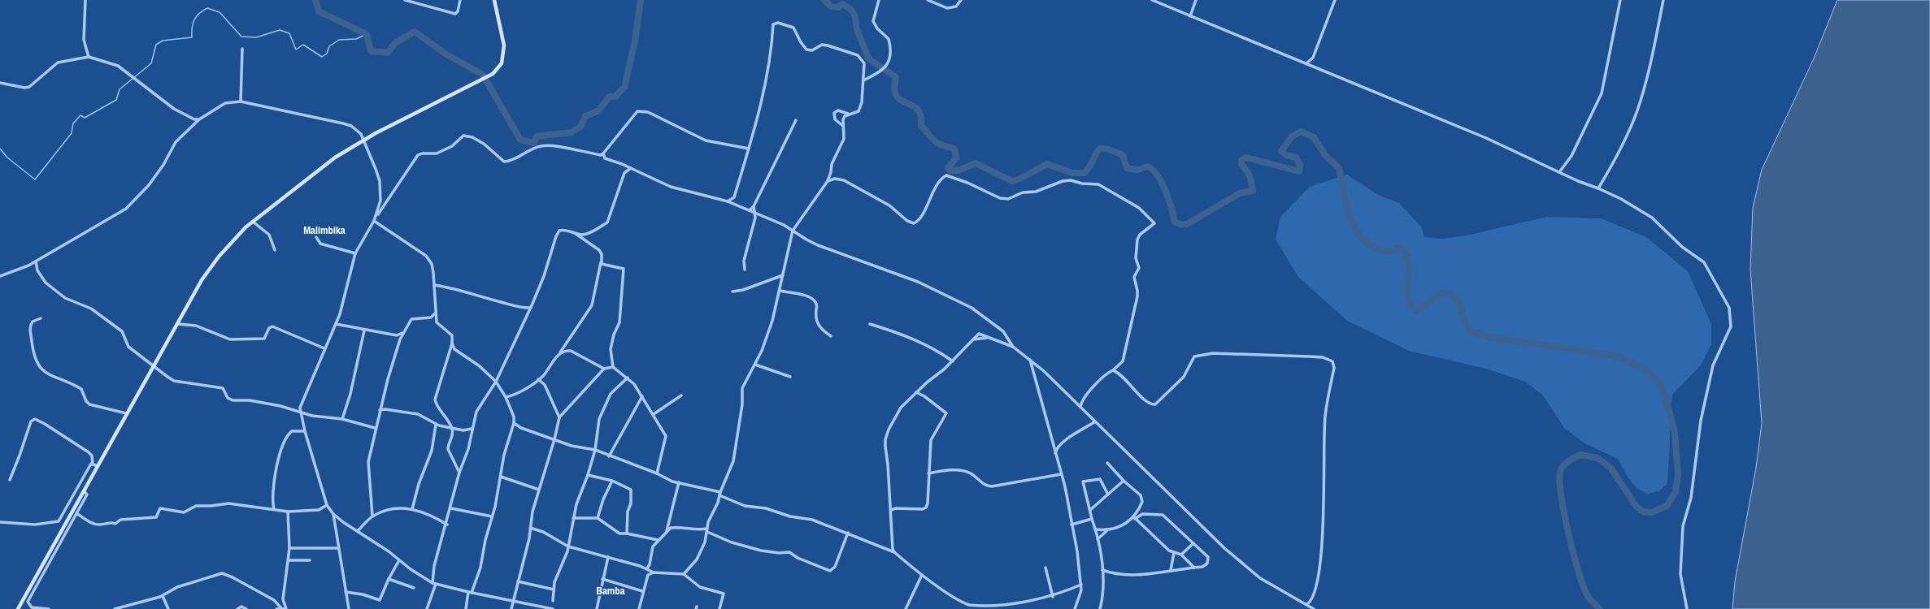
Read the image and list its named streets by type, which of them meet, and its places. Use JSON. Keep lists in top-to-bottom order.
{
  "districts": ["Malimbika", "Bamba"]
}
